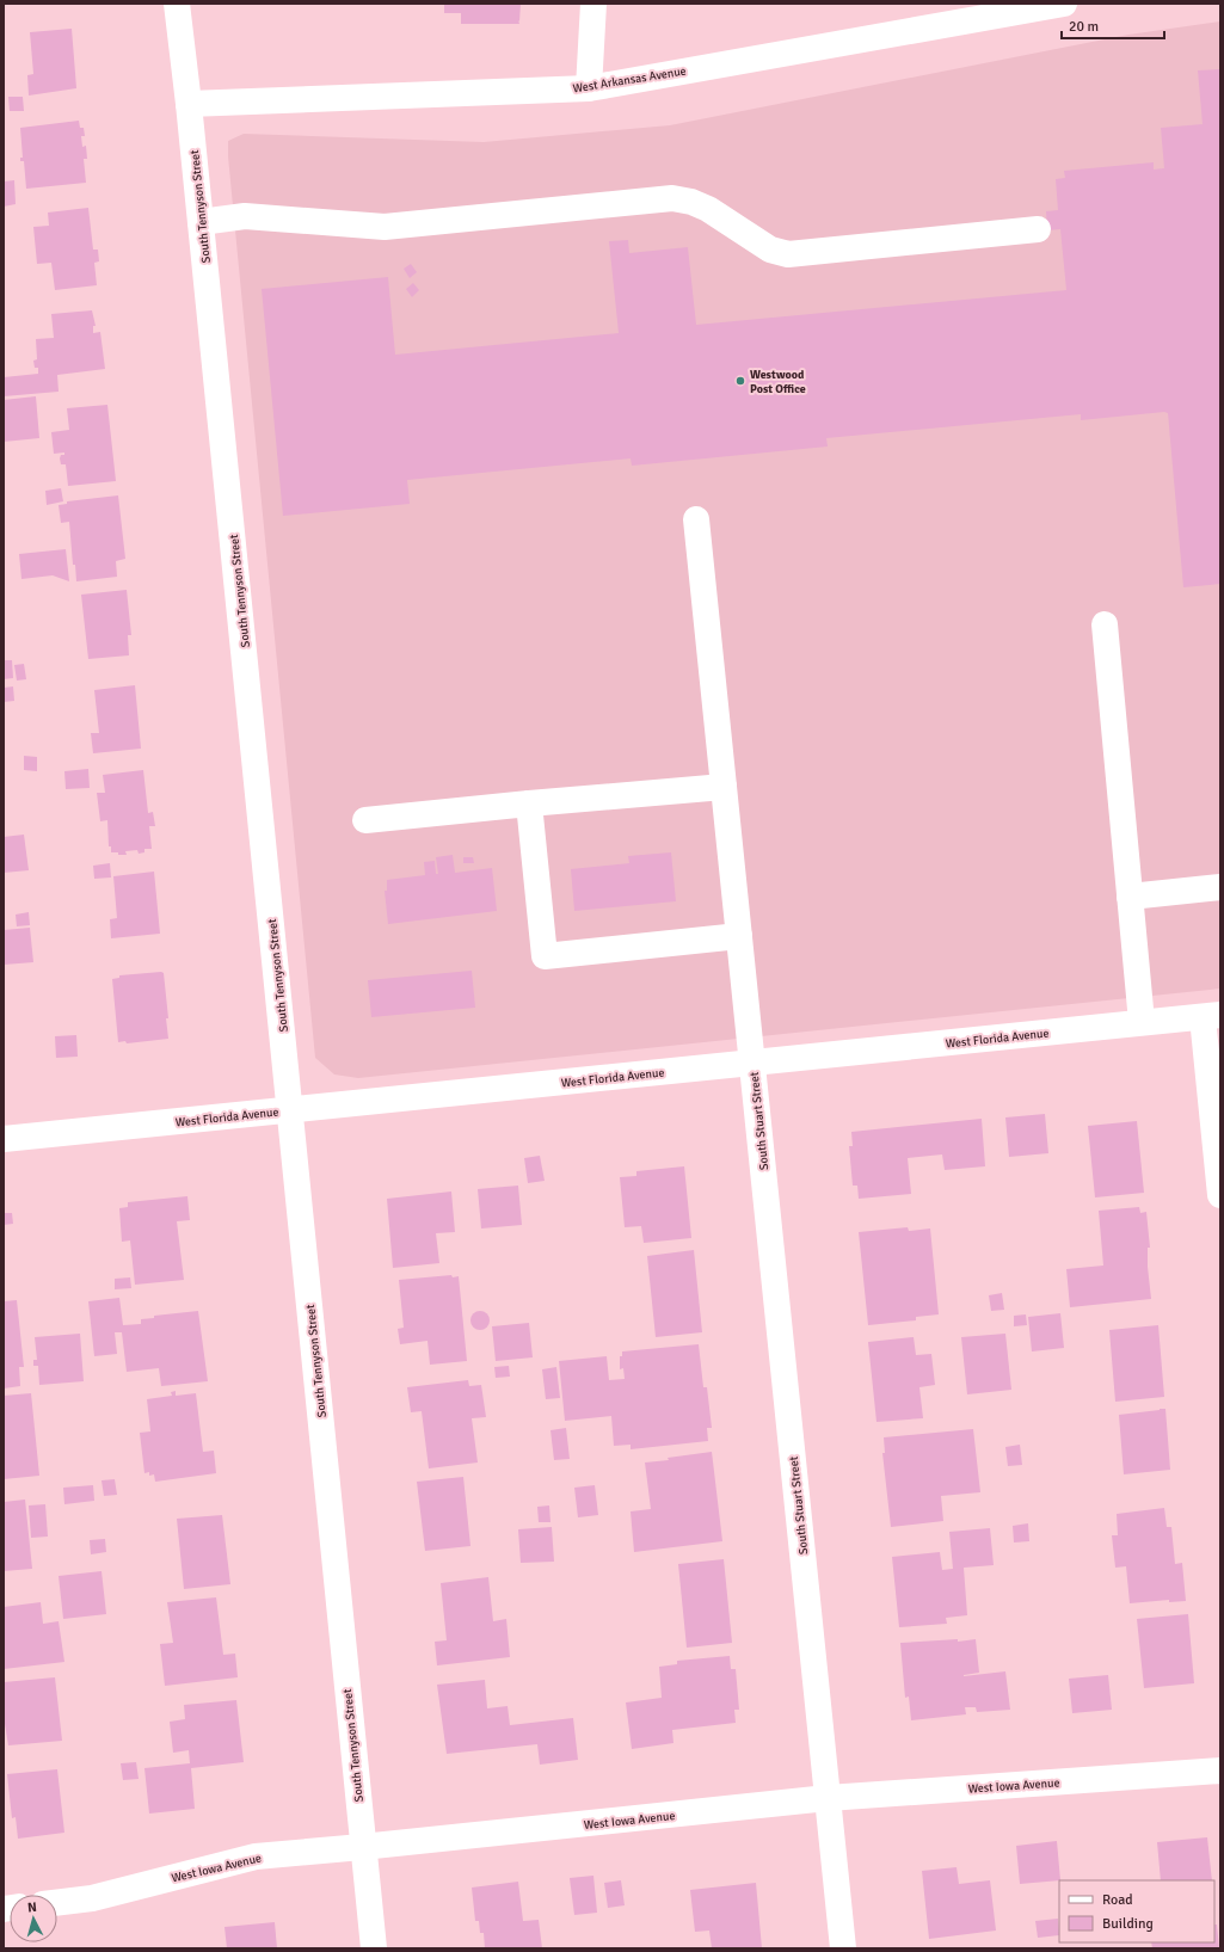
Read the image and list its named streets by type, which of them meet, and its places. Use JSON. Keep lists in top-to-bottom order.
{
  "streets": {
    "street": [
      "West Arkansas Avenue",
      "South Tennyson Street",
      "West Florida Avenue",
      "South Stuart Street",
      "West Iowa Avenue"
    ]
  },
  "crossings": [
    ["West Arkansas Avenue", "South Tennyson Street"],
    ["South Tennyson Street", "West Florida Avenue"],
    ["South Tennyson Street", "West Iowa Avenue"],
    ["West Florida Avenue", "South Stuart Street"],
    ["South Stuart Street", "West Iowa Avenue"]
  ],
  "places": ["Westwood Post Office"],
  "legend": ["Road", "Building"],
  "scale_bar": "20 m",
  "north": "top"
}
